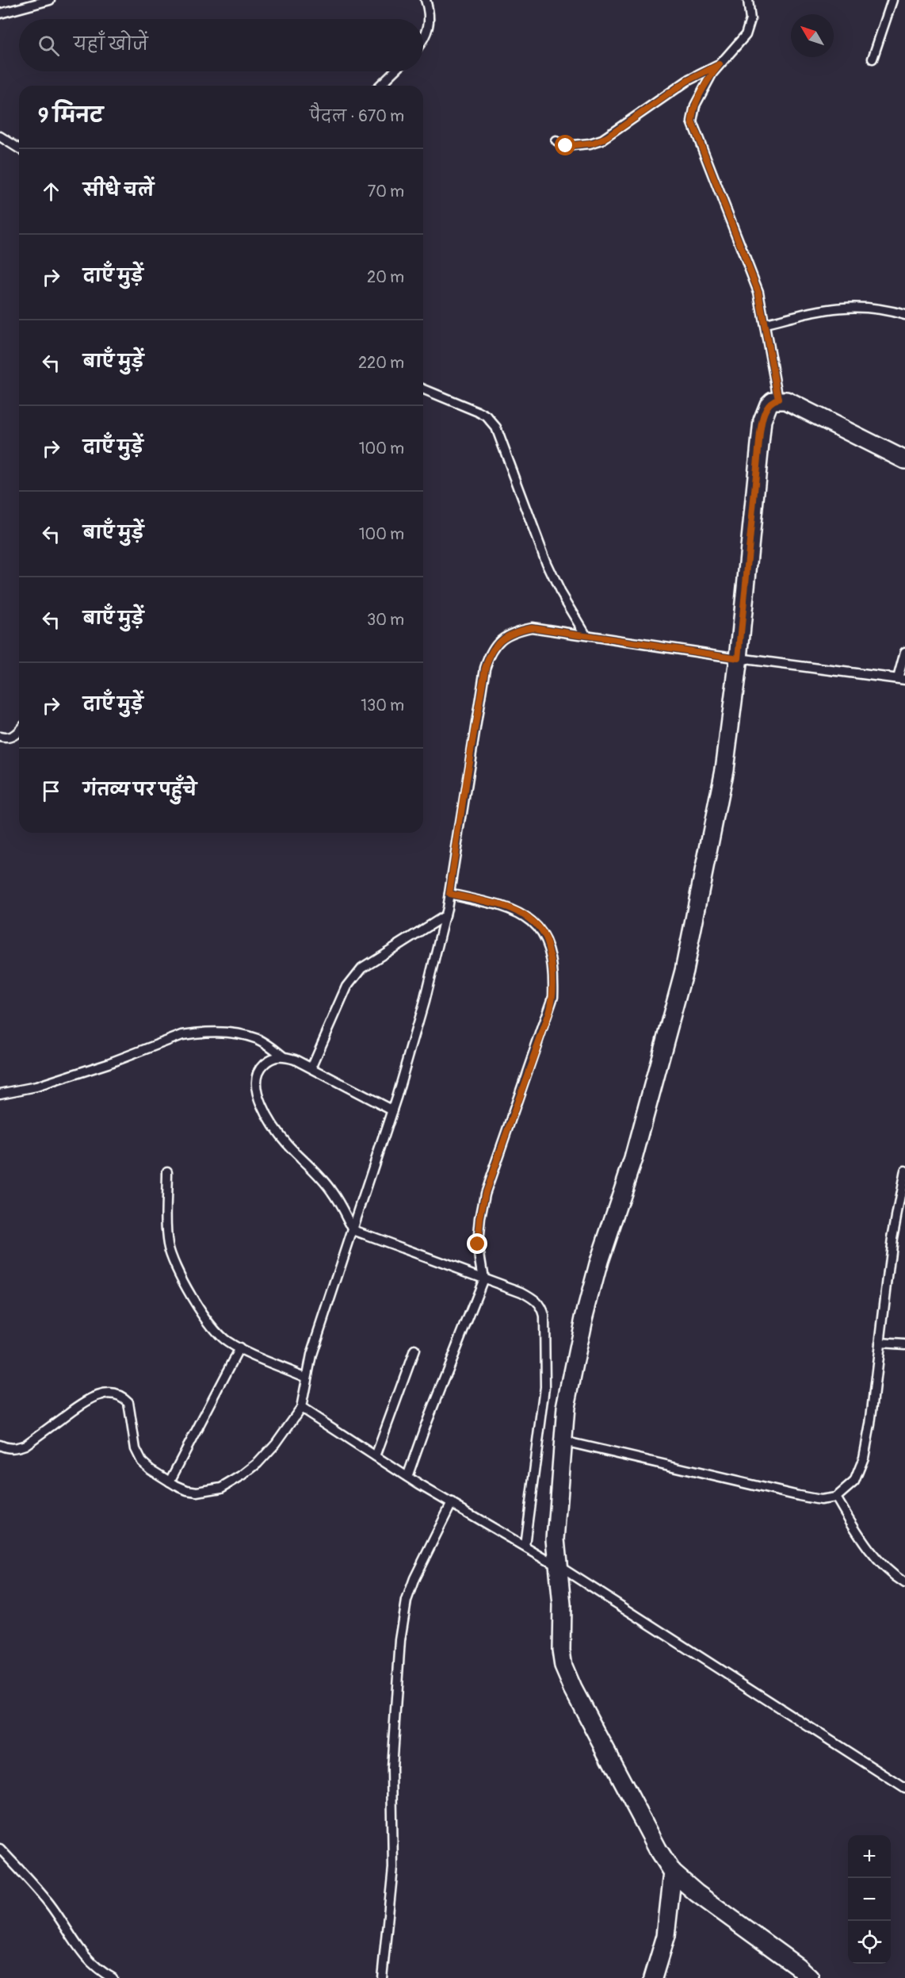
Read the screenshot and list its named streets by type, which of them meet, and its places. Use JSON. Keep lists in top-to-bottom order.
{
  "north": "top left",
  "page": {
    "search": "यहाँ खोजें",
    "heading": ["9 मिनट", "पैदल · 670 m"],
    "list": [
      ["सीधे चलें", "70 m"],
      ["दाएँ मुड़ें", "20 m"],
      ["बाएँ मुड़ें", "220 m"],
      ["दाएँ मुड़ें", "100 m"],
      ["बाएँ मुड़ें", "100 m"],
      ["बाएँ मुड़ें", "30 m"],
      ["दाएँ मुड़ें", "130 m"],
      "गंतव्य पर पहुँचे"
    ],
    "map_buttons": ["+", "−"]
  }
}
